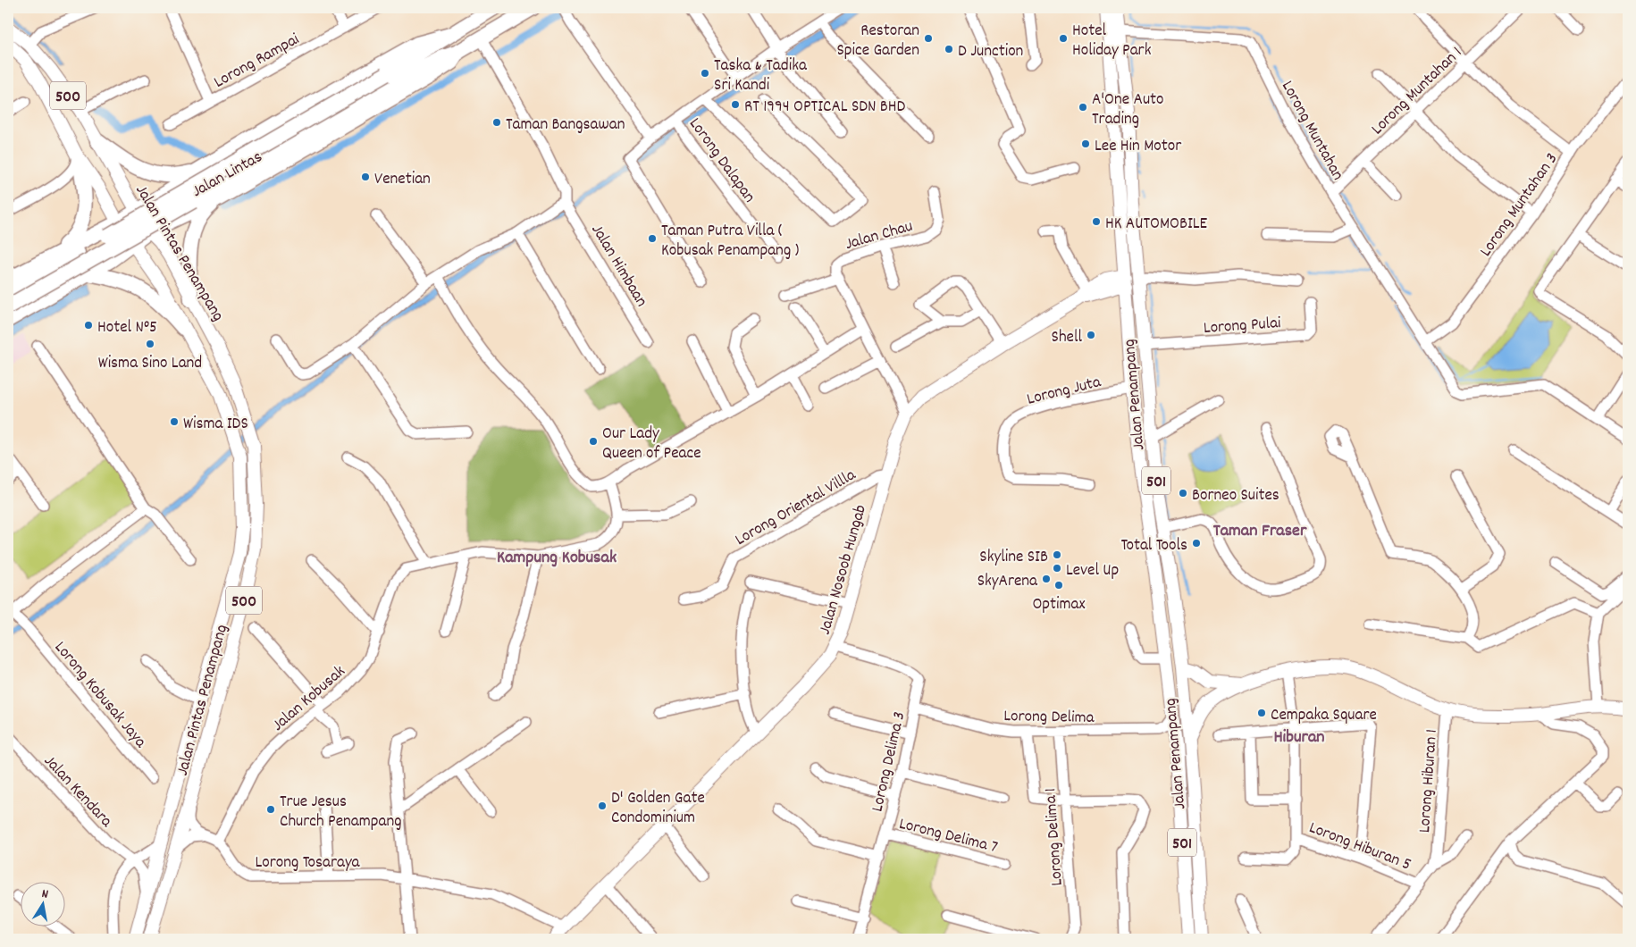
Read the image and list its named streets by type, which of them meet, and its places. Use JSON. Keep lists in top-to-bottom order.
{
  "streets": {
    "highway": ["Jalan Lintas"],
    "main road": [
      "500",
      "Jalan Pintas Penampang",
      "Jalan Penampang",
      "501",
      "Jalan Nosoob Hungab"
    ],
    "street": [
      "Lorong Rampai",
      "Lorong Muntahan 1",
      "Lorong Muntahan",
      "Lorong Dalapan",
      "Lorong Muntahan 3",
      "Jalan Chau",
      "Jalan Himbaan",
      "Lorong Pulai",
      "Lorong Juta",
      "Lorong Oriental Villla",
      "Lorong Kobusak Jaya",
      "Jalan Kobusak",
      "Lorong Delima",
      "Lorong Delima 3",
      "Lorong Hiburan 1",
      "Jalan Kendara",
      "Lorong Delima 7",
      "Lorong Delima 1",
      "Lorong Hiburan 5",
      "Lorong Tosaraya"
    ]
  },
  "crossings": [
    ["Lorong Muntahan 1", "Lorong Muntahan"],
    ["Lorong Muntahan", "Lorong Muntahan 3"],
    ["Lorong Muntahan", "Jalan Penampang"],
    ["Jalan Lintas", "Jalan Pintas Penampang"],
    ["Lorong Pulai", "Jalan Penampang"],
    ["Lorong Juta", "Jalan Penampang"],
    ["Jalan Penampang", "Jalan Nosoob Hungab"],
    ["Lorong Oriental Villla", "Jalan Nosoob Hungab"],
    ["Jalan Nosoob Hungab", "Lorong Delima 3"],
    ["Jalan Nosoob Hungab", "Lorong Tosaraya"],
    ["Jalan Kobusak", "Lorong Tosaraya"],
    ["Lorong Delima", "Lorong Delima 3"],
    ["Lorong Delima", "Lorong Delima 1"],
    ["Lorong Delima 3", "Lorong Delima 7"],
    ["Lorong Hiburan 1", "Lorong Hiburan 5"]
  ],
  "districts": ["Taman Fraser", "Kampung Kobusak", "Hiburan"],
  "places": [
    "Restoran Spice Garden",
    "Hotel Holiday Park",
    "D Junction",
    "Taska & Tadika Sri Kandi",
    "RT 1994 OPTICAL SDN BHD",
    "A'One Auto Trading",
    "Taman Bangsawan",
    "Lee Hin Motor",
    "Venetian",
    "HK AUTOMOBILE",
    "Taman Putra Villa ( Kobusak Penampang )",
    "Hotel N°5",
    "Shell",
    "Wisma Sino Land",
    "Wisma IDS",
    "Our Lady Queen of Peace",
    "Borneo Suites",
    "Total Tools",
    "Skyline SIB",
    "Level Up",
    "SkyArena",
    "Optimax",
    "Cempaka Square",
    "D' Golden Gate Condominium",
    "True Jesus Church Penampang"
  ],
  "north": "top"
}
